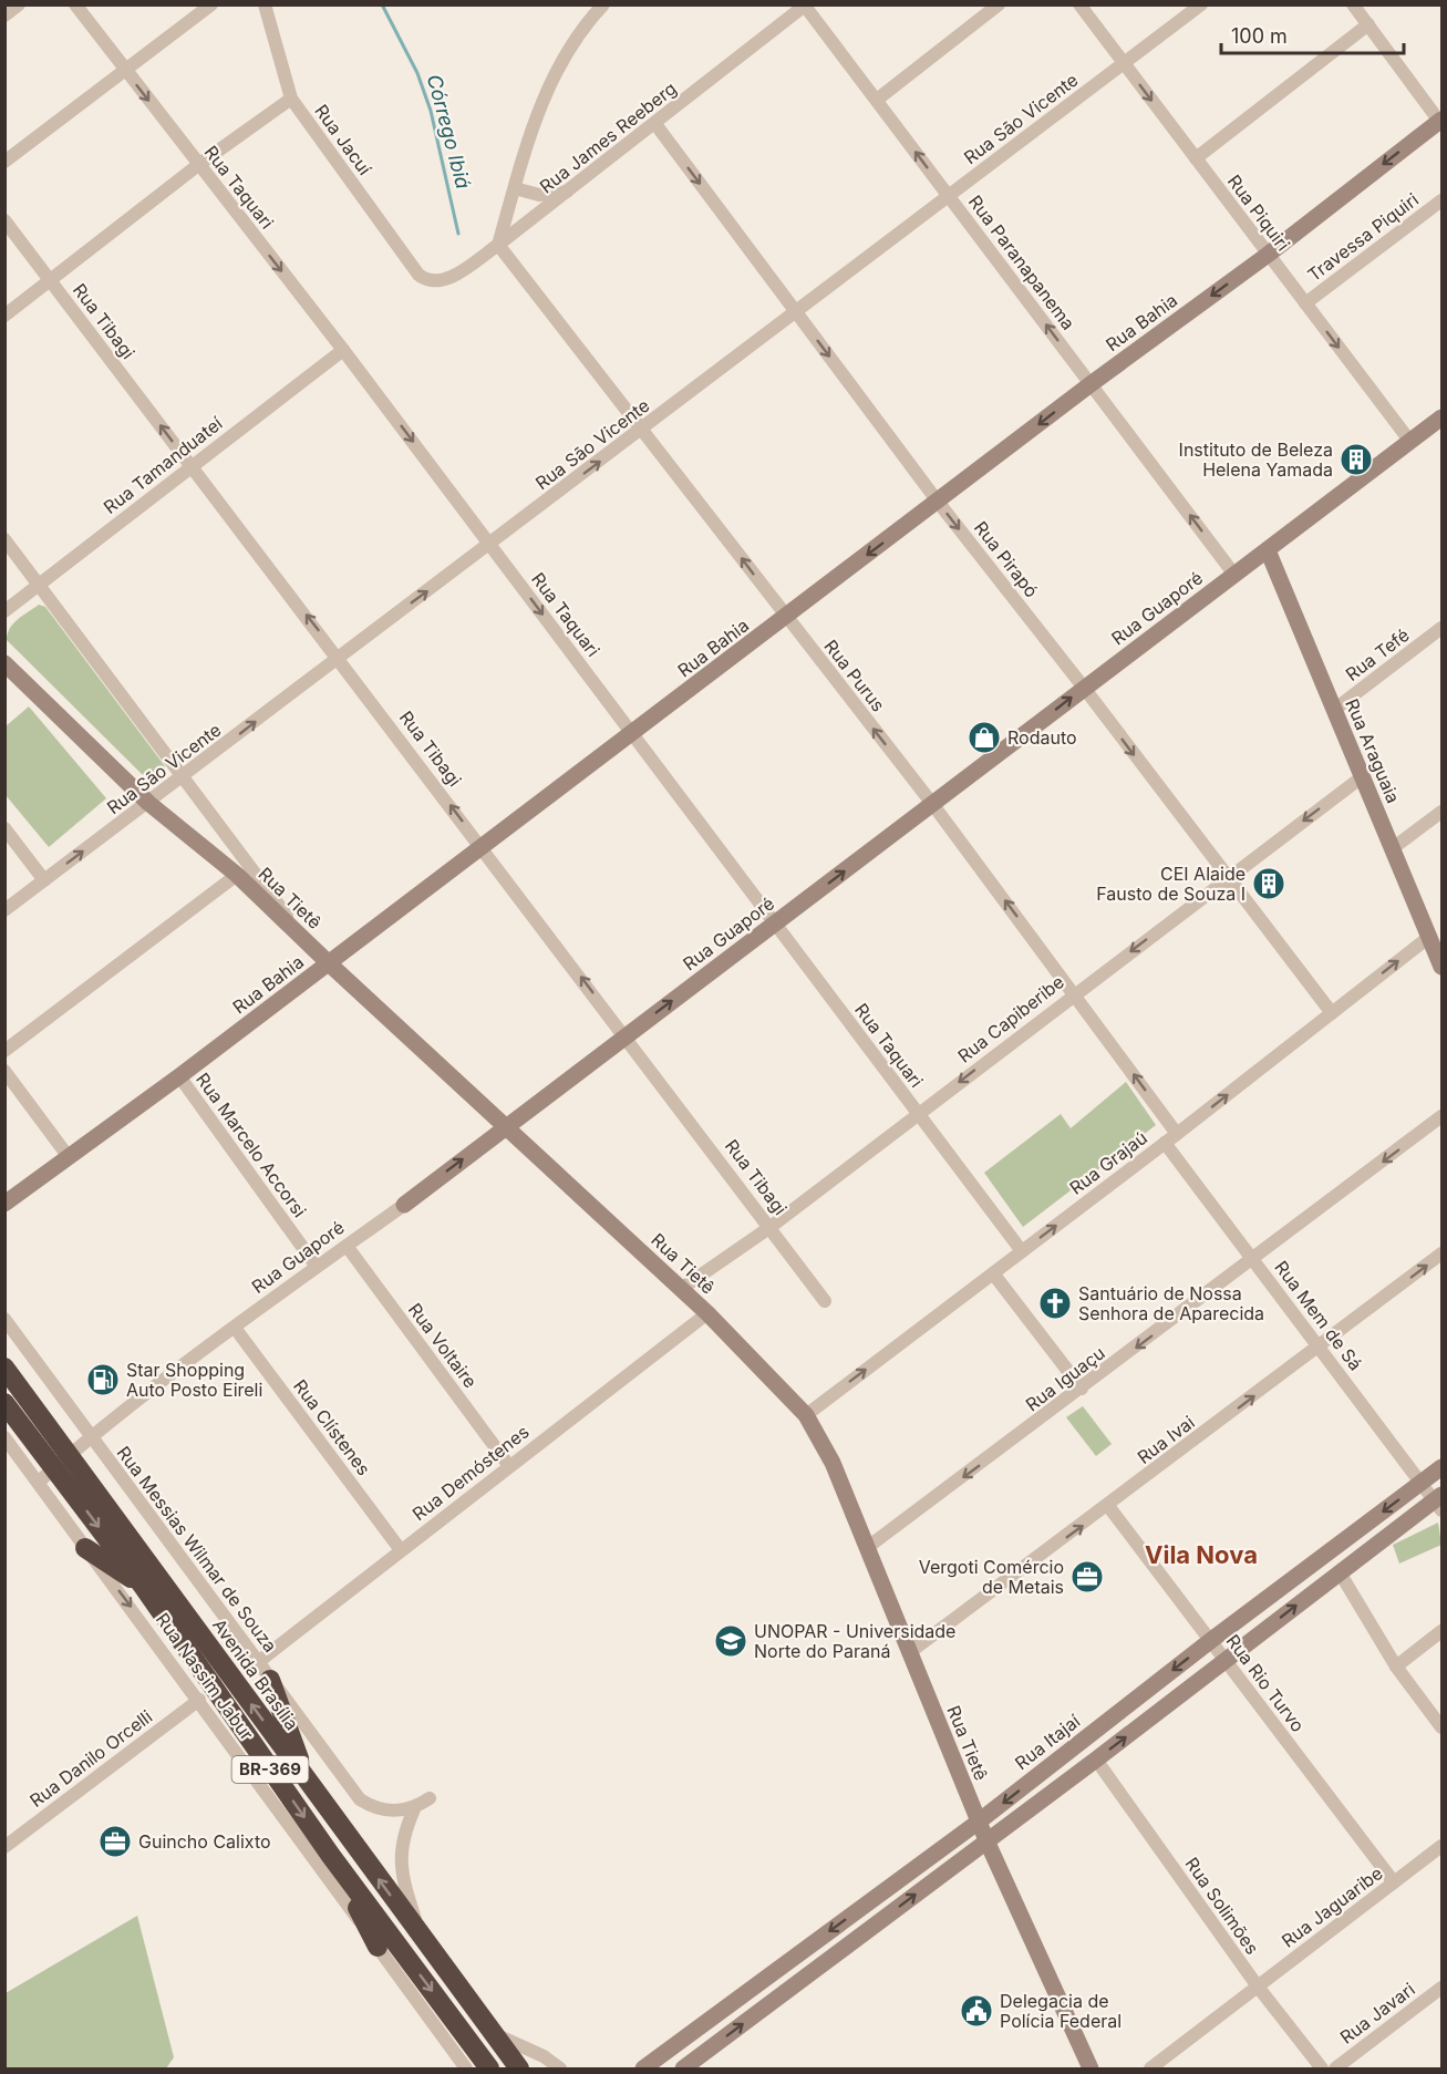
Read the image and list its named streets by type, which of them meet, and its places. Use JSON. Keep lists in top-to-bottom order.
{
  "streets": {
    "highway": ["Avenida Brasília", "BR-369"],
    "street": [
      "Rua São Vicente",
      "Rua James Reeberg",
      "Rua Jacuí",
      "Rua Taquari",
      "Rua Piquiri",
      "Travessa Piquiri",
      "Rua Paranapanema",
      "Rua Tibagi",
      "Rua Bahia",
      "Rua Tamanduateí",
      "Rua Pirapó",
      "Rua Guaporé",
      "Rua Tefé",
      "Rua Purus",
      "Rua Araguaia",
      "Rua Tietê",
      "Rua Capiberibe",
      "Rua Marcelo Accorsi",
      "Rua Grajaú",
      "Rua Mem de Sá",
      "Rua Voltaire",
      "Rua Iguaçu",
      "Rua Clístenes",
      "Rua Ivai",
      "Rua Demóstenes",
      "Rua Messias Wilmar de Souza",
      "Rua Nassim Jabur",
      "Rua Rio Turvo",
      "Rua Itajaí",
      "Rua Danilo Orcelli",
      "Rua Solimões",
      "Rua Jaguaribe",
      "Rua Javari"
    ]
  },
  "crossings": [
    ["Rua São Vicente", "Rua Taquari"],
    ["Rua São Vicente", "Rua Piquiri"],
    ["Rua São Vicente", "Rua Paranapanema"],
    ["Rua São Vicente", "Rua Tibagi"],
    ["Rua São Vicente", "Rua Pirapó"],
    ["Rua São Vicente", "Rua Purus"],
    ["Rua São Vicente", "Rua Tietê"],
    ["Rua James Reeberg", "Rua Jacuí"],
    ["Rua James Reeberg", "Rua Paranapanema"],
    ["Rua James Reeberg", "Rua Pirapó"],
    ["Rua James Reeberg", "Rua Purus"],
    ["Rua Taquari", "Rua Bahia"],
    ["Rua Taquari", "Rua Tamanduateí"],
    ["Rua Taquari", "Rua Guaporé"],
    ["Rua Taquari", "Rua Capiberibe"],
    ["Rua Taquari", "Rua Grajaú"],
    ["Rua Piquiri", "Travessa Piquiri"],
    ["Rua Piquiri", "Rua Bahia"],
    ["Rua Piquiri", "Rua Guaporé"],
    ["Rua Paranapanema", "Rua Bahia"],
    ["Rua Paranapanema", "Rua Guaporé"],
    ["Rua Tibagi", "Rua Bahia"],
    ["Rua Tibagi", "Rua Tamanduateí"],
    ["Rua Tibagi", "Rua Guaporé"],
    ["Rua Tibagi", "Rua Capiberibe"],
    ["Rua Bahia", "Rua Pirapó"],
    ["Rua Bahia", "Rua Purus"],
    ["Rua Bahia", "Rua Tietê"],
    ["Rua Bahia", "Rua Marcelo Accorsi"],
    ["Rua Pirapó", "Rua Guaporé"],
    ["Rua Pirapó", "Rua Capiberibe"],
    ["Rua Pirapó", "Rua Grajaú"],
    ["Rua Guaporé", "Rua Purus"],
    ["Rua Guaporé", "Rua Araguaia"],
    ["Rua Guaporé", "Rua Tietê"],
    ["Rua Guaporé", "Rua Marcelo Accorsi"],
    ["Rua Guaporé", "Rua Voltaire"],
    ["Rua Guaporé", "Rua Clístenes"],
    ["Rua Guaporé", "Rua Messias Wilmar de Souza"],
    ["Rua Guaporé", "Avenida Brasília"],
    ["Rua Guaporé", "Rua Nassim Jabur"],
    ["Rua Guaporé", "BR-369"],
    ["Rua Tefé", "Rua Araguaia"],
    ["Rua Purus", "Rua Capiberibe"],
    ["Rua Purus", "Rua Grajaú"],
    ["Rua Araguaia", "Rua Capiberibe"],
    ["Rua Araguaia", "Rua Grajaú"],
    ["Rua Tietê", "Rua Capiberibe"],
    ["Rua Tietê", "Rua Grajaú"],
    ["Rua Tietê", "Rua Iguaçu"],
    ["Rua Tietê", "Rua Ivai"],
    ["Rua Tietê", "Rua Demóstenes"],
    ["Rua Tietê", "Rua Itajaí"],
    ["Rua Grajaú", "Rua Mem de Sá"],
    ["Rua Mem de Sá", "Rua Iguaçu"],
    ["Rua Mem de Sá", "Rua Ivai"],
    ["Rua Mem de Sá", "Rua Itajaí"],
    ["Rua Voltaire", "Rua Demóstenes"],
    ["Rua Clístenes", "Rua Demóstenes"],
    ["Rua Ivai", "Rua Rio Turvo"],
    ["Rua Demóstenes", "Rua Messias Wilmar de Souza"],
    ["Rua Nassim Jabur", "Rua Danilo Orcelli"],
    ["Rua Rio Turvo", "Rua Itajaí"],
    ["Rua Rio Turvo", "Rua Jaguaribe"],
    ["Rua Solimões", "Rua Jaguaribe"]
  ],
  "one_way": [
    "Rua São Vicente",
    "Rua Taquari",
    "Rua Piquiri",
    "Rua Paranapanema",
    "Rua Tibagi",
    "Rua Bahia",
    "Rua Pirapó",
    "Rua Guaporé",
    "Rua Purus",
    "Rua Capiberibe",
    "Rua Grajaú",
    "Rua Iguaçu",
    "Rua Ivai"
  ],
  "districts": ["Vila Nova"],
  "water": ["Córrego Ibiá"],
  "places": {
    "building": ["Instituto de Beleza Helena Yamada", "CEI Alaide Fausto de Souza I"],
    "shop": ["Rodauto"],
    "church": ["Santuário de Nossa Senhora de Aparecida"],
    "fuel station": ["Star Shopping Auto Posto Eireli"],
    "office": ["Vergoti Comércio de Metais", "Guincho Calixto"],
    "school or university": ["UNOPAR - Universidade Norte do Paraná"],
    "public building": ["Delegacia de Polícia Federal"]
  },
  "scale_bar": "100 m"
}
